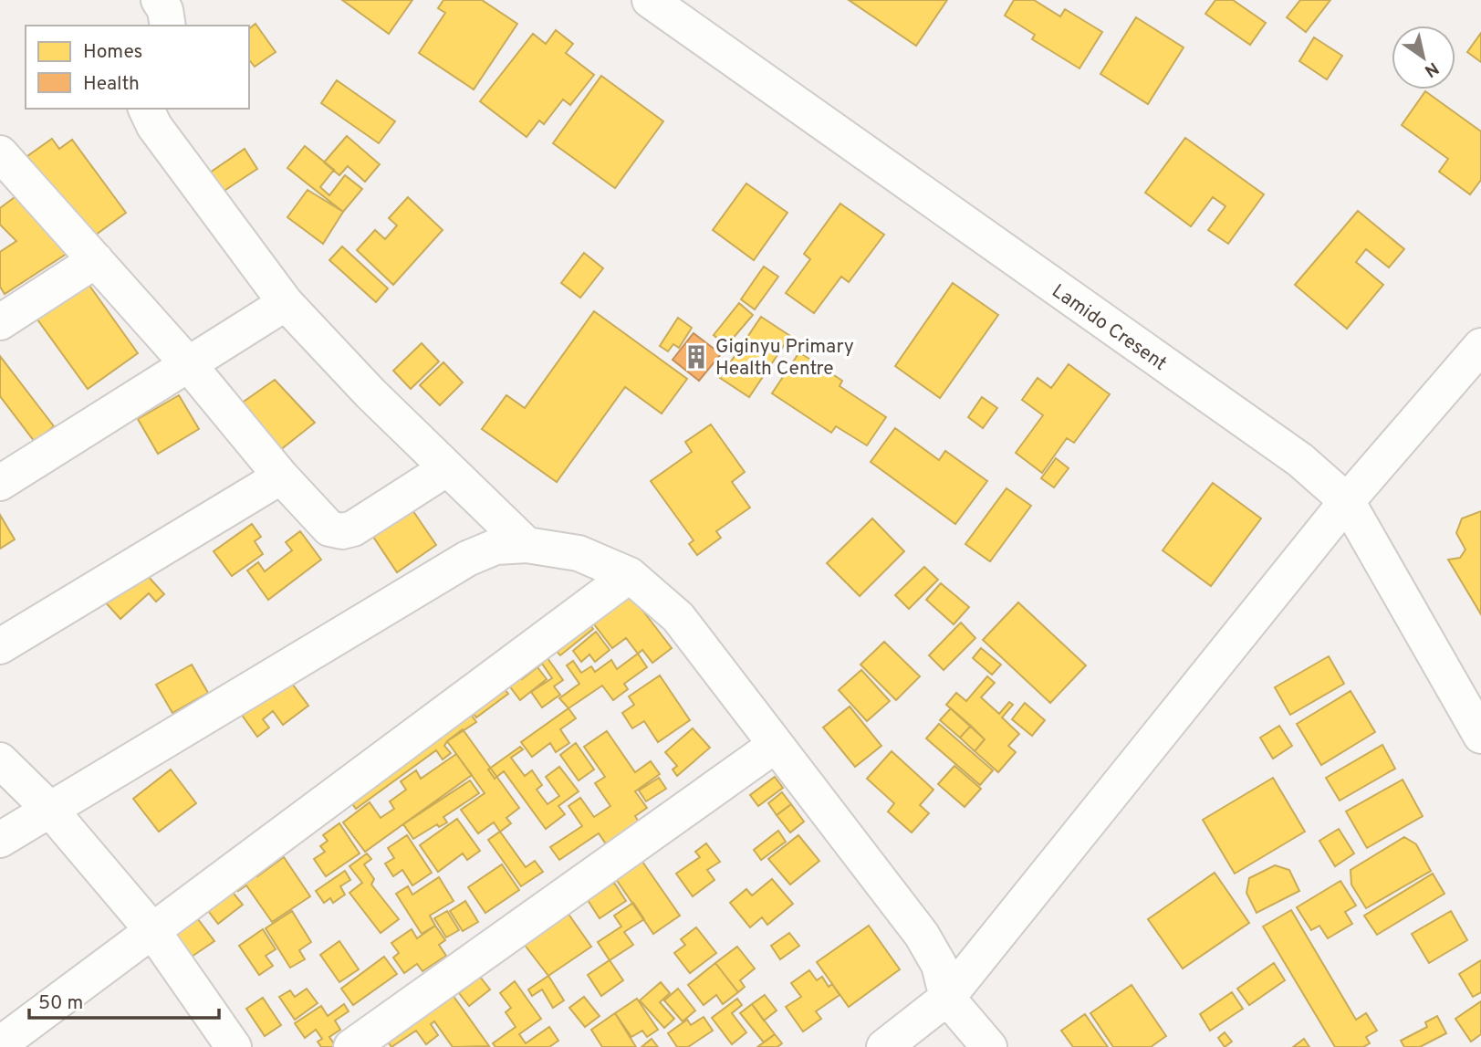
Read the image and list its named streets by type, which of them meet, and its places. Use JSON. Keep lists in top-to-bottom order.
{
  "streets": {
    "street": ["Lamido Cresent"]
  },
  "places": {
    "building": ["Giginyu Primary Health Centre"]
  },
  "legend": ["Homes", "Health"],
  "scale_bar": "50 m",
  "north": "bottom right"
}
